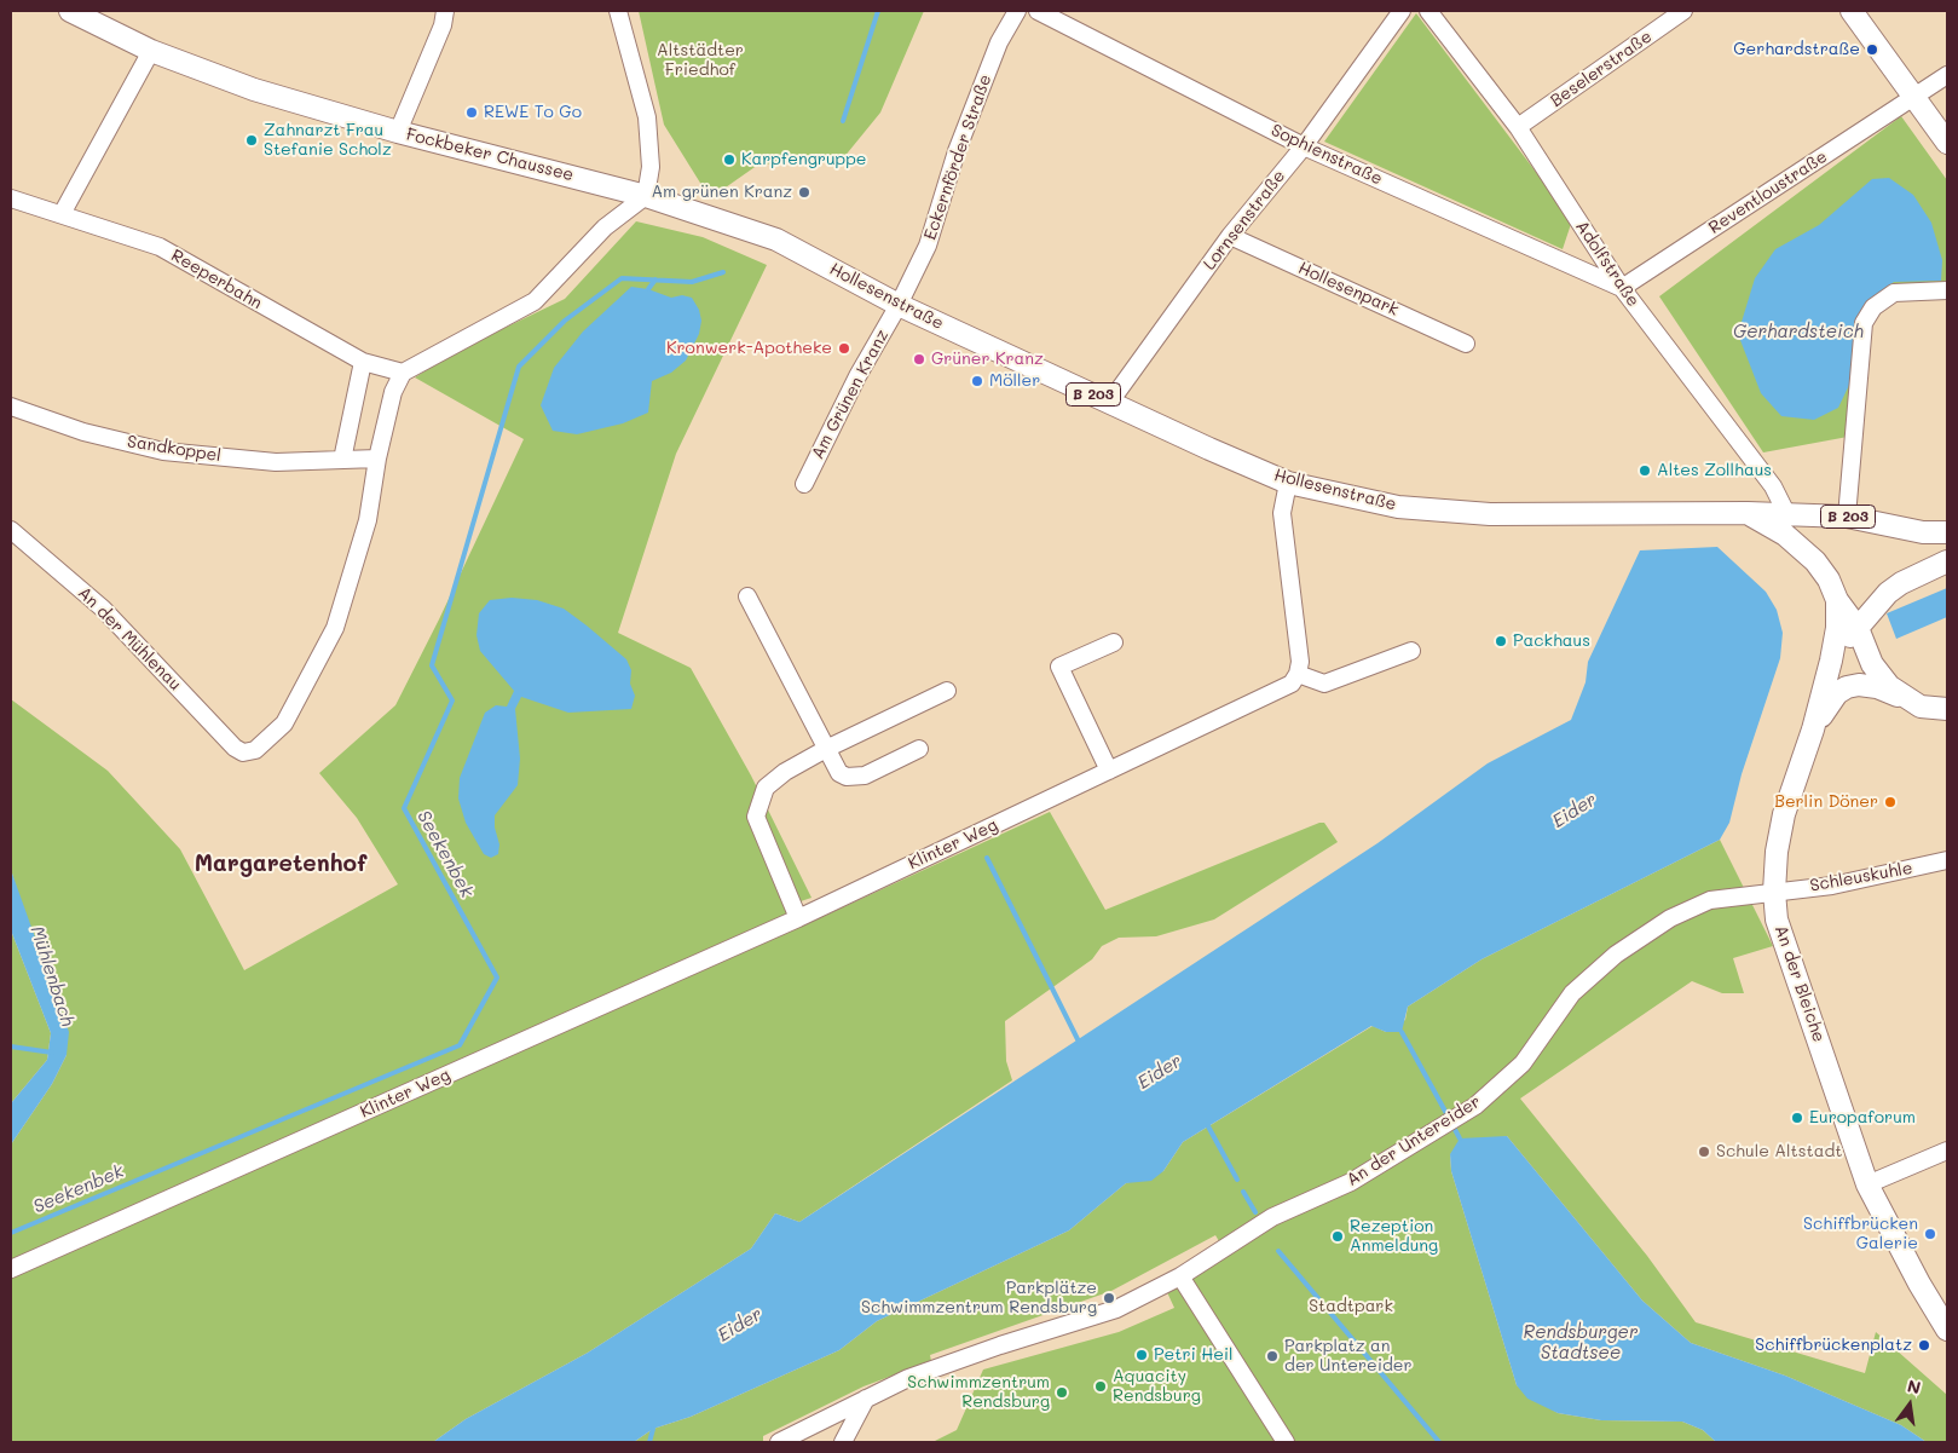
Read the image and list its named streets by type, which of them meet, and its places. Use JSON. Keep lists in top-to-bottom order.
{
  "streets": {
    "main road": [
      "Fockbeker Chaussee",
      "Hollesenstraße",
      "B 203",
      "An der Bleiche"
    ],
    "street": [
      "Beselerstraße",
      "Sophienstraße",
      "Eckernförder Straße",
      "Reventloustraße",
      "Lornsenstraße",
      "Adolfstraße",
      "Reeperbahn",
      "Hollesenpark",
      "Am Grünen Kranz",
      "Sandkoppel",
      "An der Mühlenau",
      "Klinter Weg",
      "Schleuskuhle",
      "An der Untereider"
    ]
  },
  "crossings": [
    ["Beselerstraße", "Adolfstraße"],
    ["Fockbeker Chaussee", "Hollesenstraße"],
    ["Sophienstraße", "Reventloustraße"],
    ["Sophienstraße", "Lornsenstraße"],
    ["Sophienstraße", "Adolfstraße"],
    ["Eckernförder Straße", "Hollesenstraße"],
    ["Eckernförder Straße", "Am Grünen Kranz"],
    ["Reventloustraße", "Adolfstraße"],
    ["Lornsenstraße", "Hollesenpark"],
    ["Lornsenstraße", "Hollesenstraße"],
    ["Adolfstraße", "B 203"],
    ["Hollesenstraße", "Am Grünen Kranz"],
    ["Hollesenstraße", "B 203"],
    ["Sandkoppel", "An der Mühlenau"],
    ["Schleuskuhle", "An der Bleiche"],
    ["Schleuskuhle", "An der Untereider"],
    ["An der Bleiche", "An der Untereider"]
  ],
  "districts": ["Margaretenhof"],
  "water": [
    "Gerhardsteich",
    "Eider",
    "Seekenbek",
    "Mühlenbach",
    "Rendsburger Stadtsee"
  ],
  "parks": ["Altstädter Friedhof", "Stadtpark"],
  "places": [
    "Gerhardstraße",
    "REWE To Go",
    "Zahnarzt Frau Stefanie Scholz",
    "Karpfengruppe",
    "Am grünen Kranz",
    "Kronwerk-Apotheke",
    "Grüner Kranz",
    "Möller",
    "Altes Zollhaus",
    "Packhaus",
    "Berlin Döner",
    "Europaforum",
    "Schule Altstadt",
    "Schiffbrücken Galerie",
    "Rezeption Anmeldung",
    "Parkplätze Schwimmzentrum Rendsburg",
    "Schiffbrückenplatz",
    "Petri Heil",
    "Parkplatz an der Untereider",
    "Aquacity Rendsburg",
    "Schwimmzentrum Rendsburg"
  ],
  "north": "top"
}
